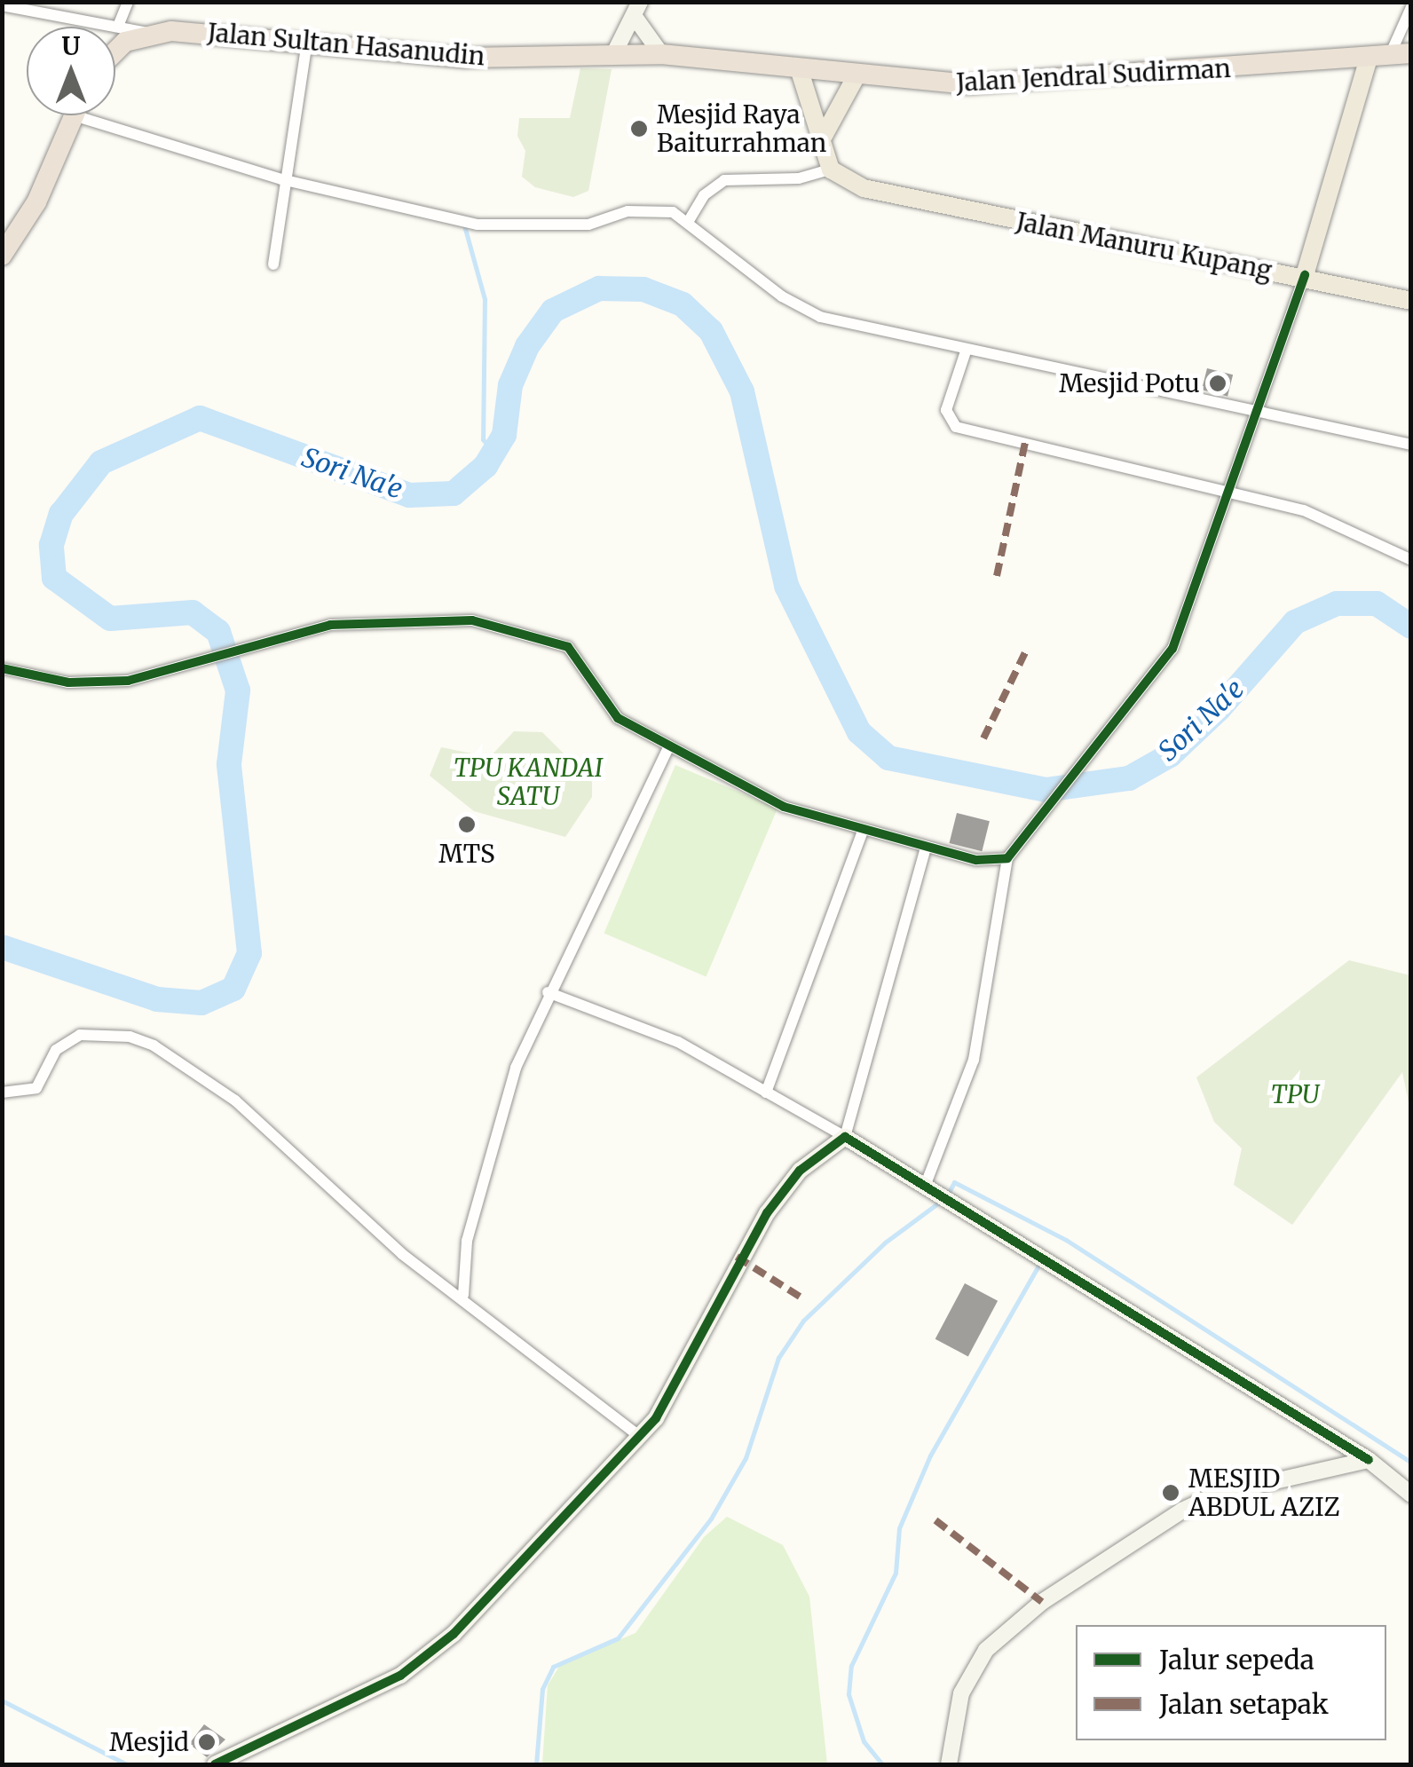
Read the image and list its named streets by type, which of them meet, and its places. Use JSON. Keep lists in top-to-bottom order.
{
  "streets": {
    "highway": ["Jalan Sultan Hasanudin", "Jalan Jendral Sudirman"],
    "main road": ["Jalan Manuru Kupang"]
  },
  "crossings": [
    ["Jalan Sultan Hasanudin", "Jalan Jendral Sudirman"],
    ["Jalan Jendral Sudirman", "Jalan Manuru Kupang"]
  ],
  "water": ["Sori Na'e"],
  "parks": ["TPU KANDAI SATU", "TPU"],
  "places": [
    "Mesjid Raya Baiturrahman",
    "Mesjid Potu",
    "MTS",
    "MESJID ABDUL AZIZ",
    "Mesjid"
  ],
  "legend": ["Jalur sepeda", "Jalan setapak"],
  "north": "top"
}
